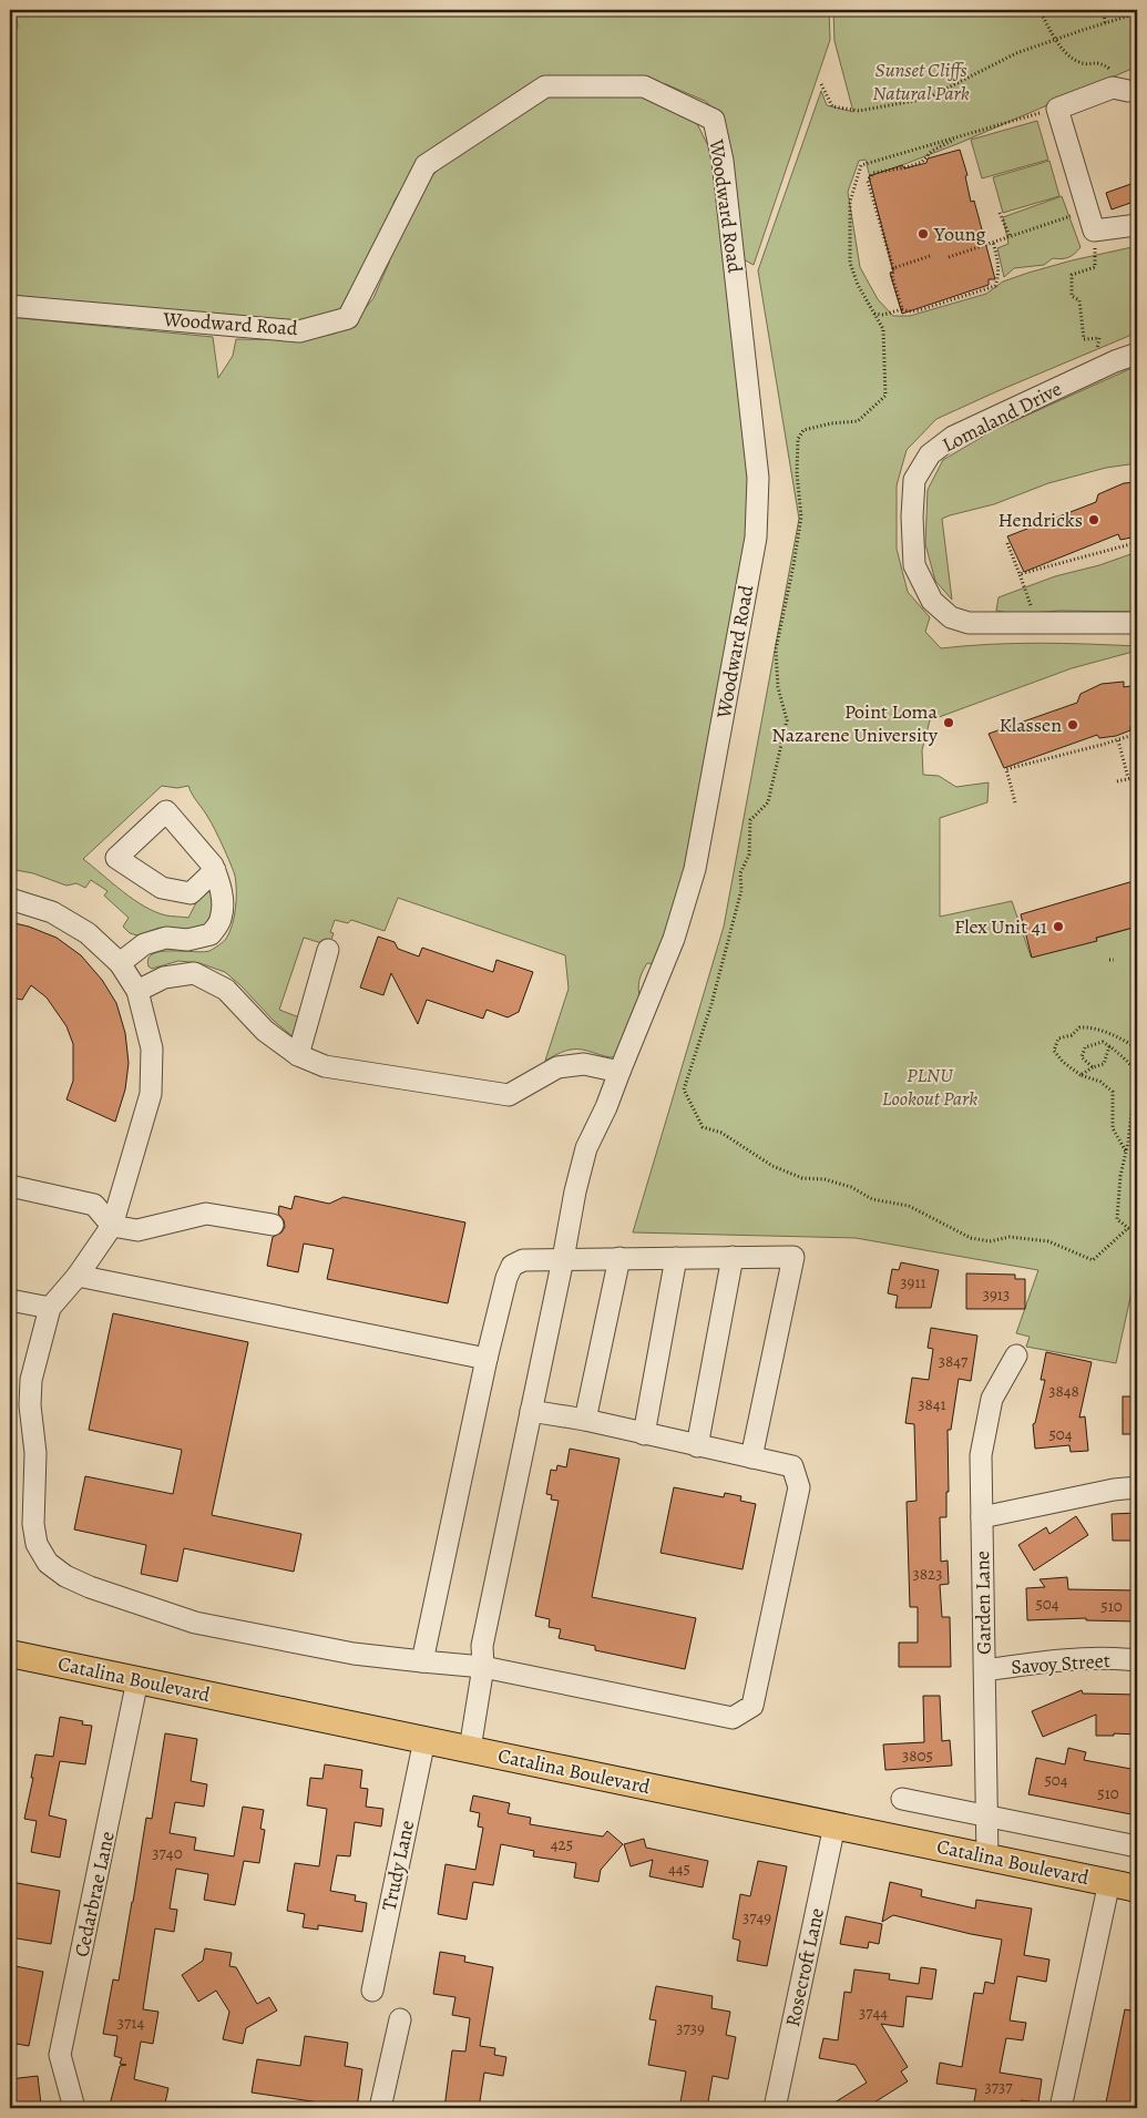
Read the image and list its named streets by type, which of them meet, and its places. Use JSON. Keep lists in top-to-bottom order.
{
  "streets": {
    "main road": ["Catalina Boulevard"],
    "street": [
      "Woodward Road",
      "Lomaland Drive",
      "Garden Lane",
      "Savoy Street",
      "Trudy Lane",
      "Cedarbrae Lane",
      "Rosecroft Lane"
    ]
  },
  "crossings": [
    ["Garden Lane", "Savoy Street"],
    ["Garden Lane", "Catalina Boulevard"],
    ["Catalina Boulevard", "Trudy Lane"],
    ["Catalina Boulevard", "Cedarbrae Lane"],
    ["Catalina Boulevard", "Rosecroft Lane"]
  ],
  "parks": ["Sunset Cliffs Natural Park", "PLNU Lookout Park"],
  "places": [
    "Young",
    "Hendricks",
    "Point Loma Nazarene University",
    "Klassen",
    "Flex Unit 41"
  ],
  "house_numbers": [
    "3911",
    "3913",
    "3847",
    "3848",
    "3841",
    "504",
    "3823",
    "504",
    "510",
    "3805",
    "504",
    "510",
    "425",
    "3740",
    "445",
    "3749",
    "3744",
    "3714",
    "3739",
    "3737"
  ]
}
